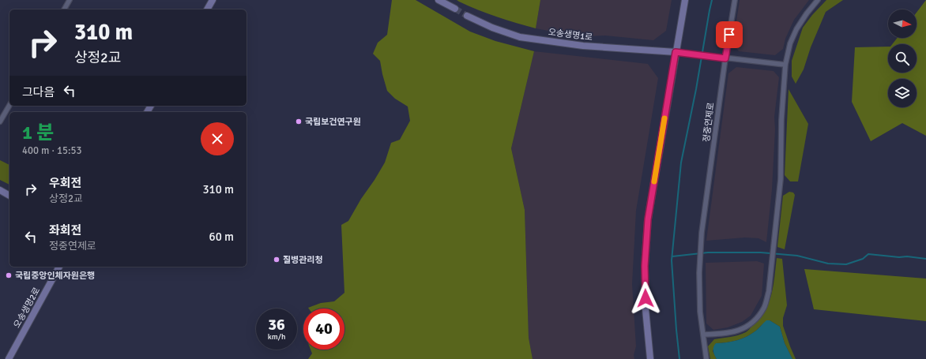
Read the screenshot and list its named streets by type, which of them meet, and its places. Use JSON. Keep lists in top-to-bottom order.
{
  "streets": {
    "street": ["오송생명1로", "정중연제로", "오송생명2로"]
  },
  "places": ["국립보건연구원", "질병관리청", "국립중앙인체자원은행"],
  "north": "right",
  "page": {
    "turn": ["310 m", "상정2교"],
    "then": "그다음",
    "heading": ["1 분", "400 m · 15:53"],
    "list": [
      {
        "name": "우회전",
        "note": "상정2교",
        "value": "310 m"
      },
      {
        "name": "좌회전",
        "note": "정중연제로",
        "value": "60 m"
      }
    ],
    "speed": "36 km/h",
    "limit": "40"
  }
}
